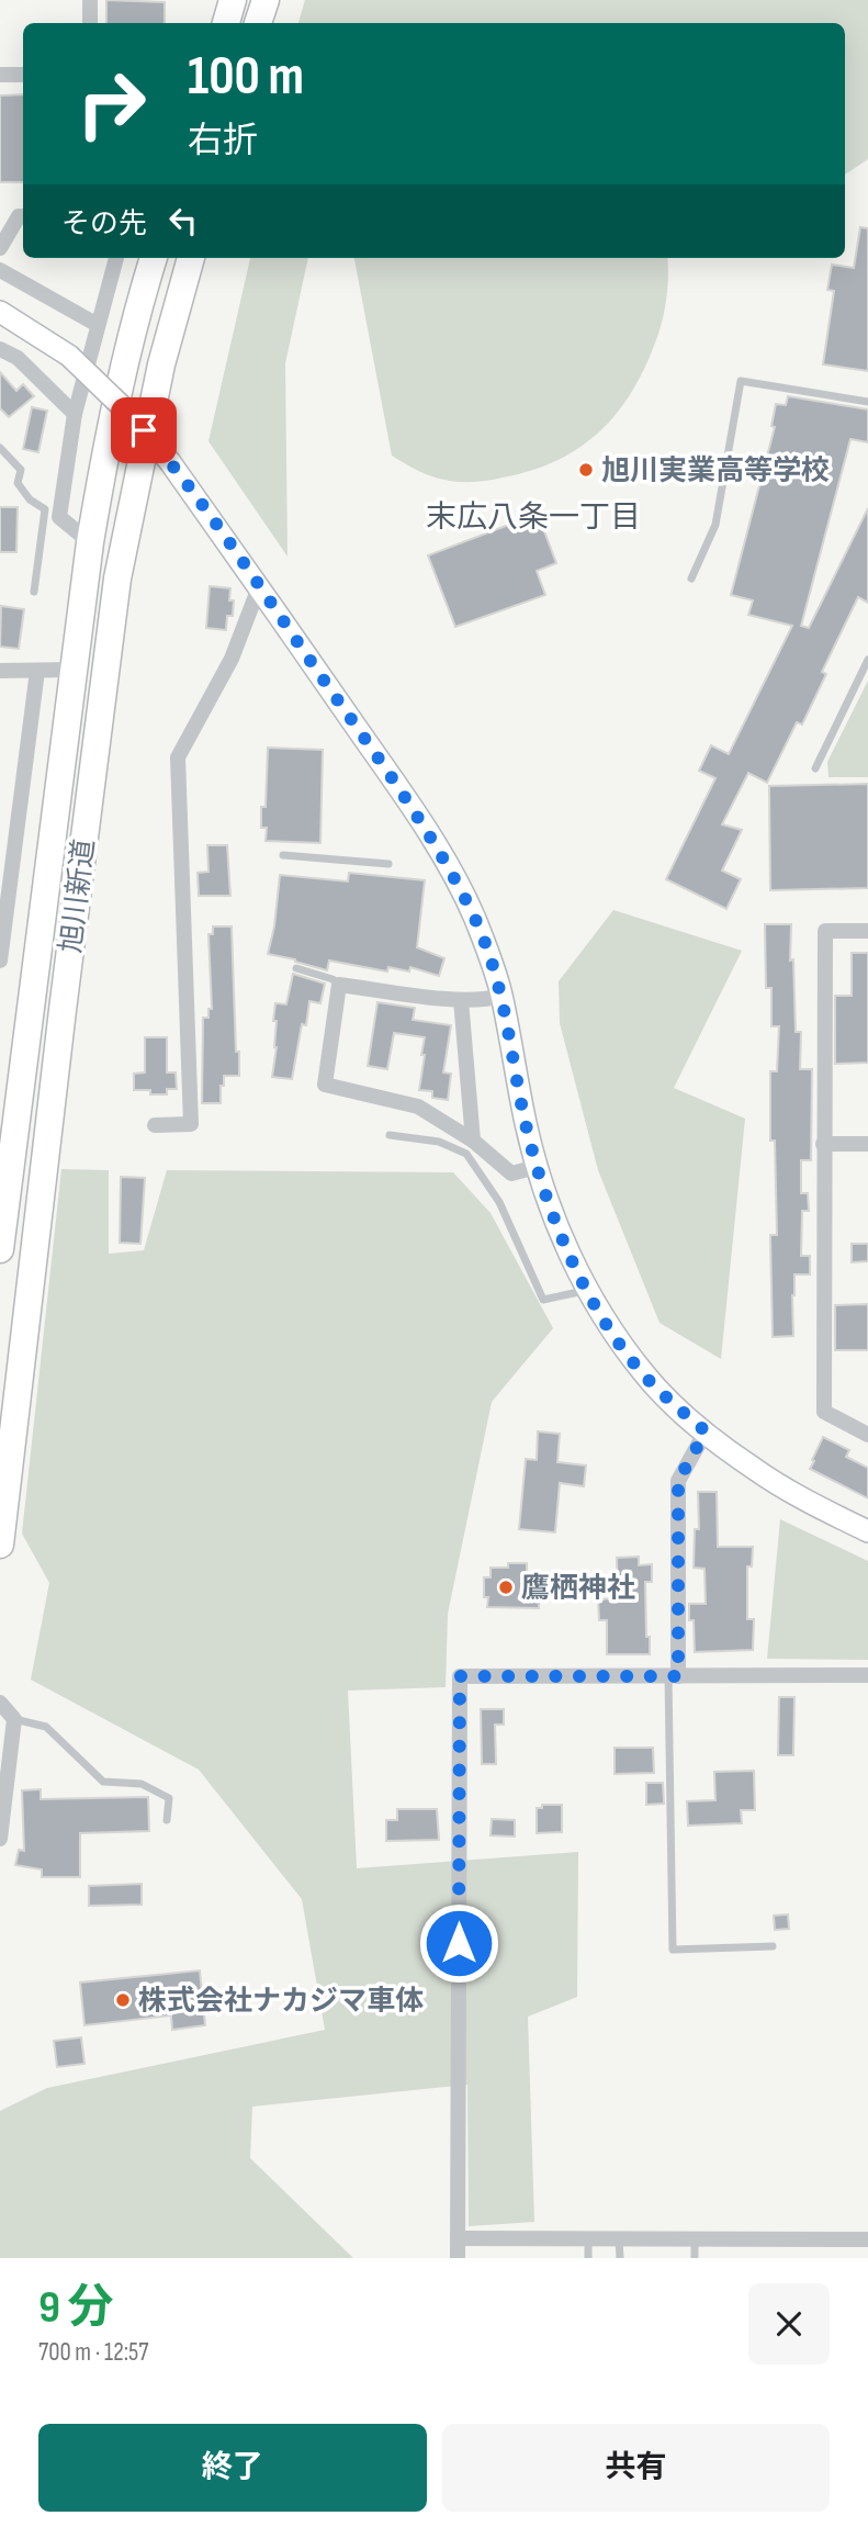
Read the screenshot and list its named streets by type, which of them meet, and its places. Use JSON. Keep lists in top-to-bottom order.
{
  "streets": {
    "highway": ["旭川新道"]
  },
  "districts": ["末広八条一丁目"],
  "places": ["旭川実業高等学校", "鷹栖神社", "株式会社ナカジマ車体"],
  "page": {
    "turn": ["100 m", "右折"],
    "then": "その先",
    "heading": ["9 分", "700 m · 12:57"],
    "buttons": ["終了", "共有"]
  }
}
